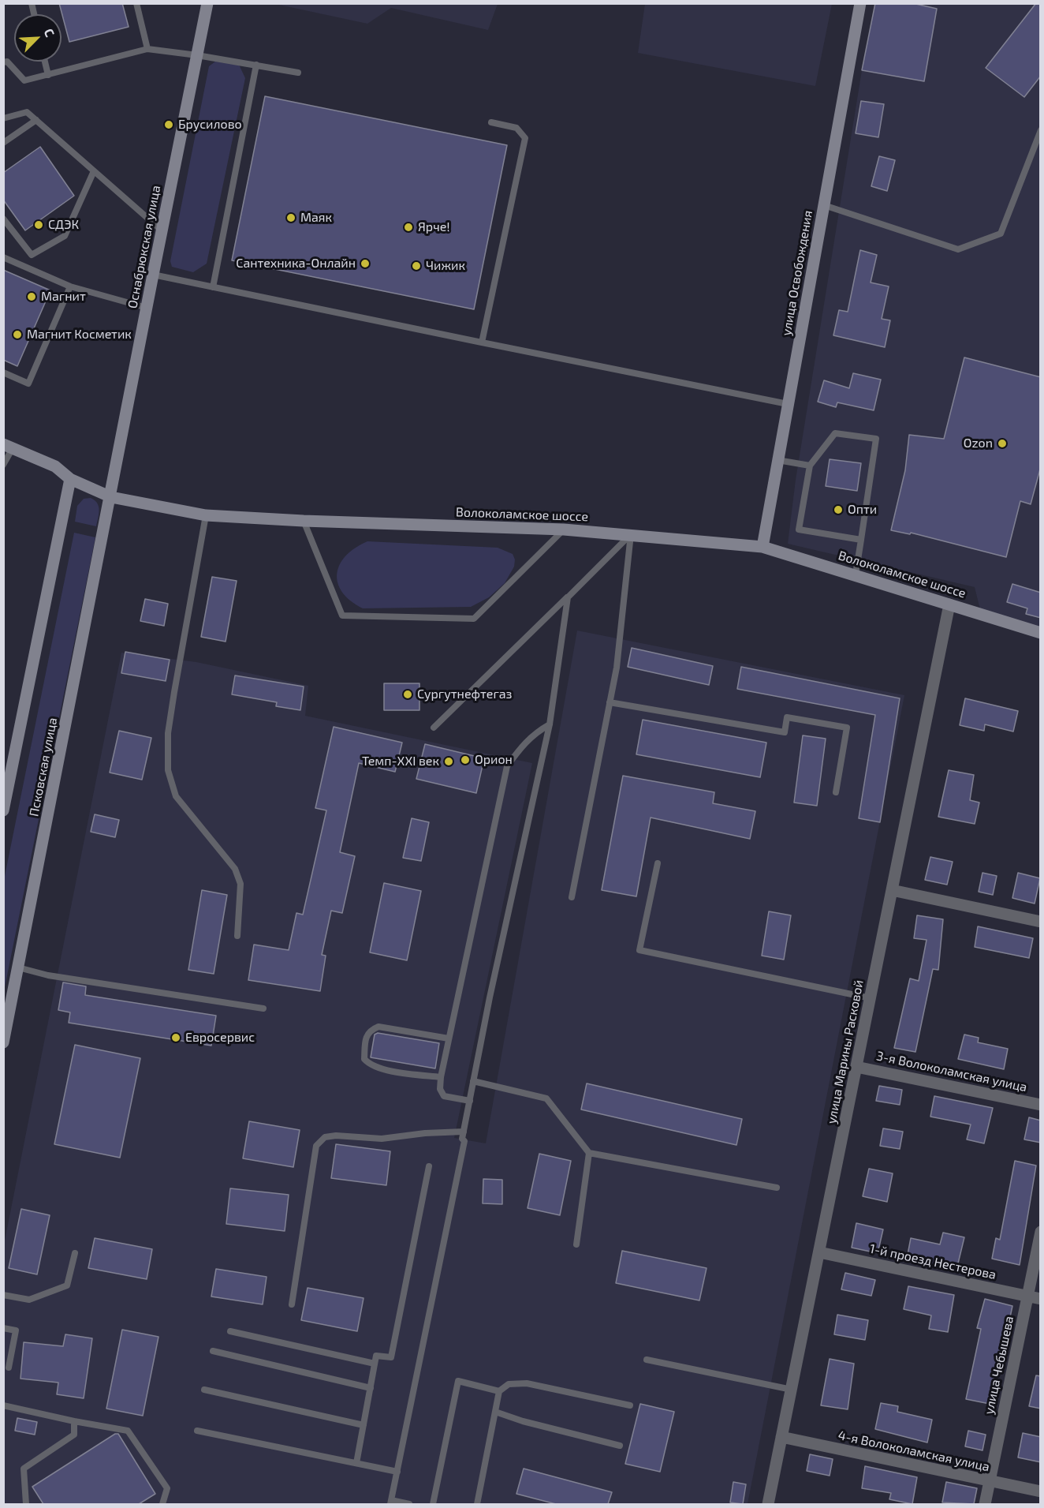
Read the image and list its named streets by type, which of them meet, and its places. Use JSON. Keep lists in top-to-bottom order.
{
  "streets": {
    "main road": [
      "Оснабрюкская улица",
      "улица Освобождения",
      "Волоколамское шоссе",
      "Псковская улица"
    ],
    "street": [
      "улица Марины Расковой",
      "3-я Волоколамская улица",
      "1-й проезд Нестерова",
      "улица Чебышева",
      "4-я Волоколамская улица"
    ]
  },
  "crossings": [
    ["Оснабрюкская улица", "Волоколамское шоссе"],
    ["Оснабрюкская улица", "Псковская улица"],
    ["улица Освобождения", "Волоколамское шоссе"],
    ["Волоколамское шоссе", "Псковская улица"],
    ["Волоколамское шоссе", "улица Марины Расковой"],
    ["улица Марины Расковой", "3-я Волоколамская улица"],
    ["улица Марины Расковой", "1-й проезд Нестерова"],
    ["улица Марины Расковой", "4-я Волоколамская улица"],
    ["1-й проезд Нестерова", "улица Чебышева"],
    ["улица Чебышева", "4-я Волоколамская улица"]
  ],
  "places": [
    "Брусилово",
    "Маяк",
    "СДЭК",
    "Ярче!",
    "Сантехника-Онлайн",
    "Чижик",
    "Магнит",
    "Магнит Косметик",
    "Ozon",
    "Опти",
    "Сургутнефтегаз",
    "Орион",
    "Темп-XXI век",
    "Евросервис"
  ],
  "north": "top right"
}
